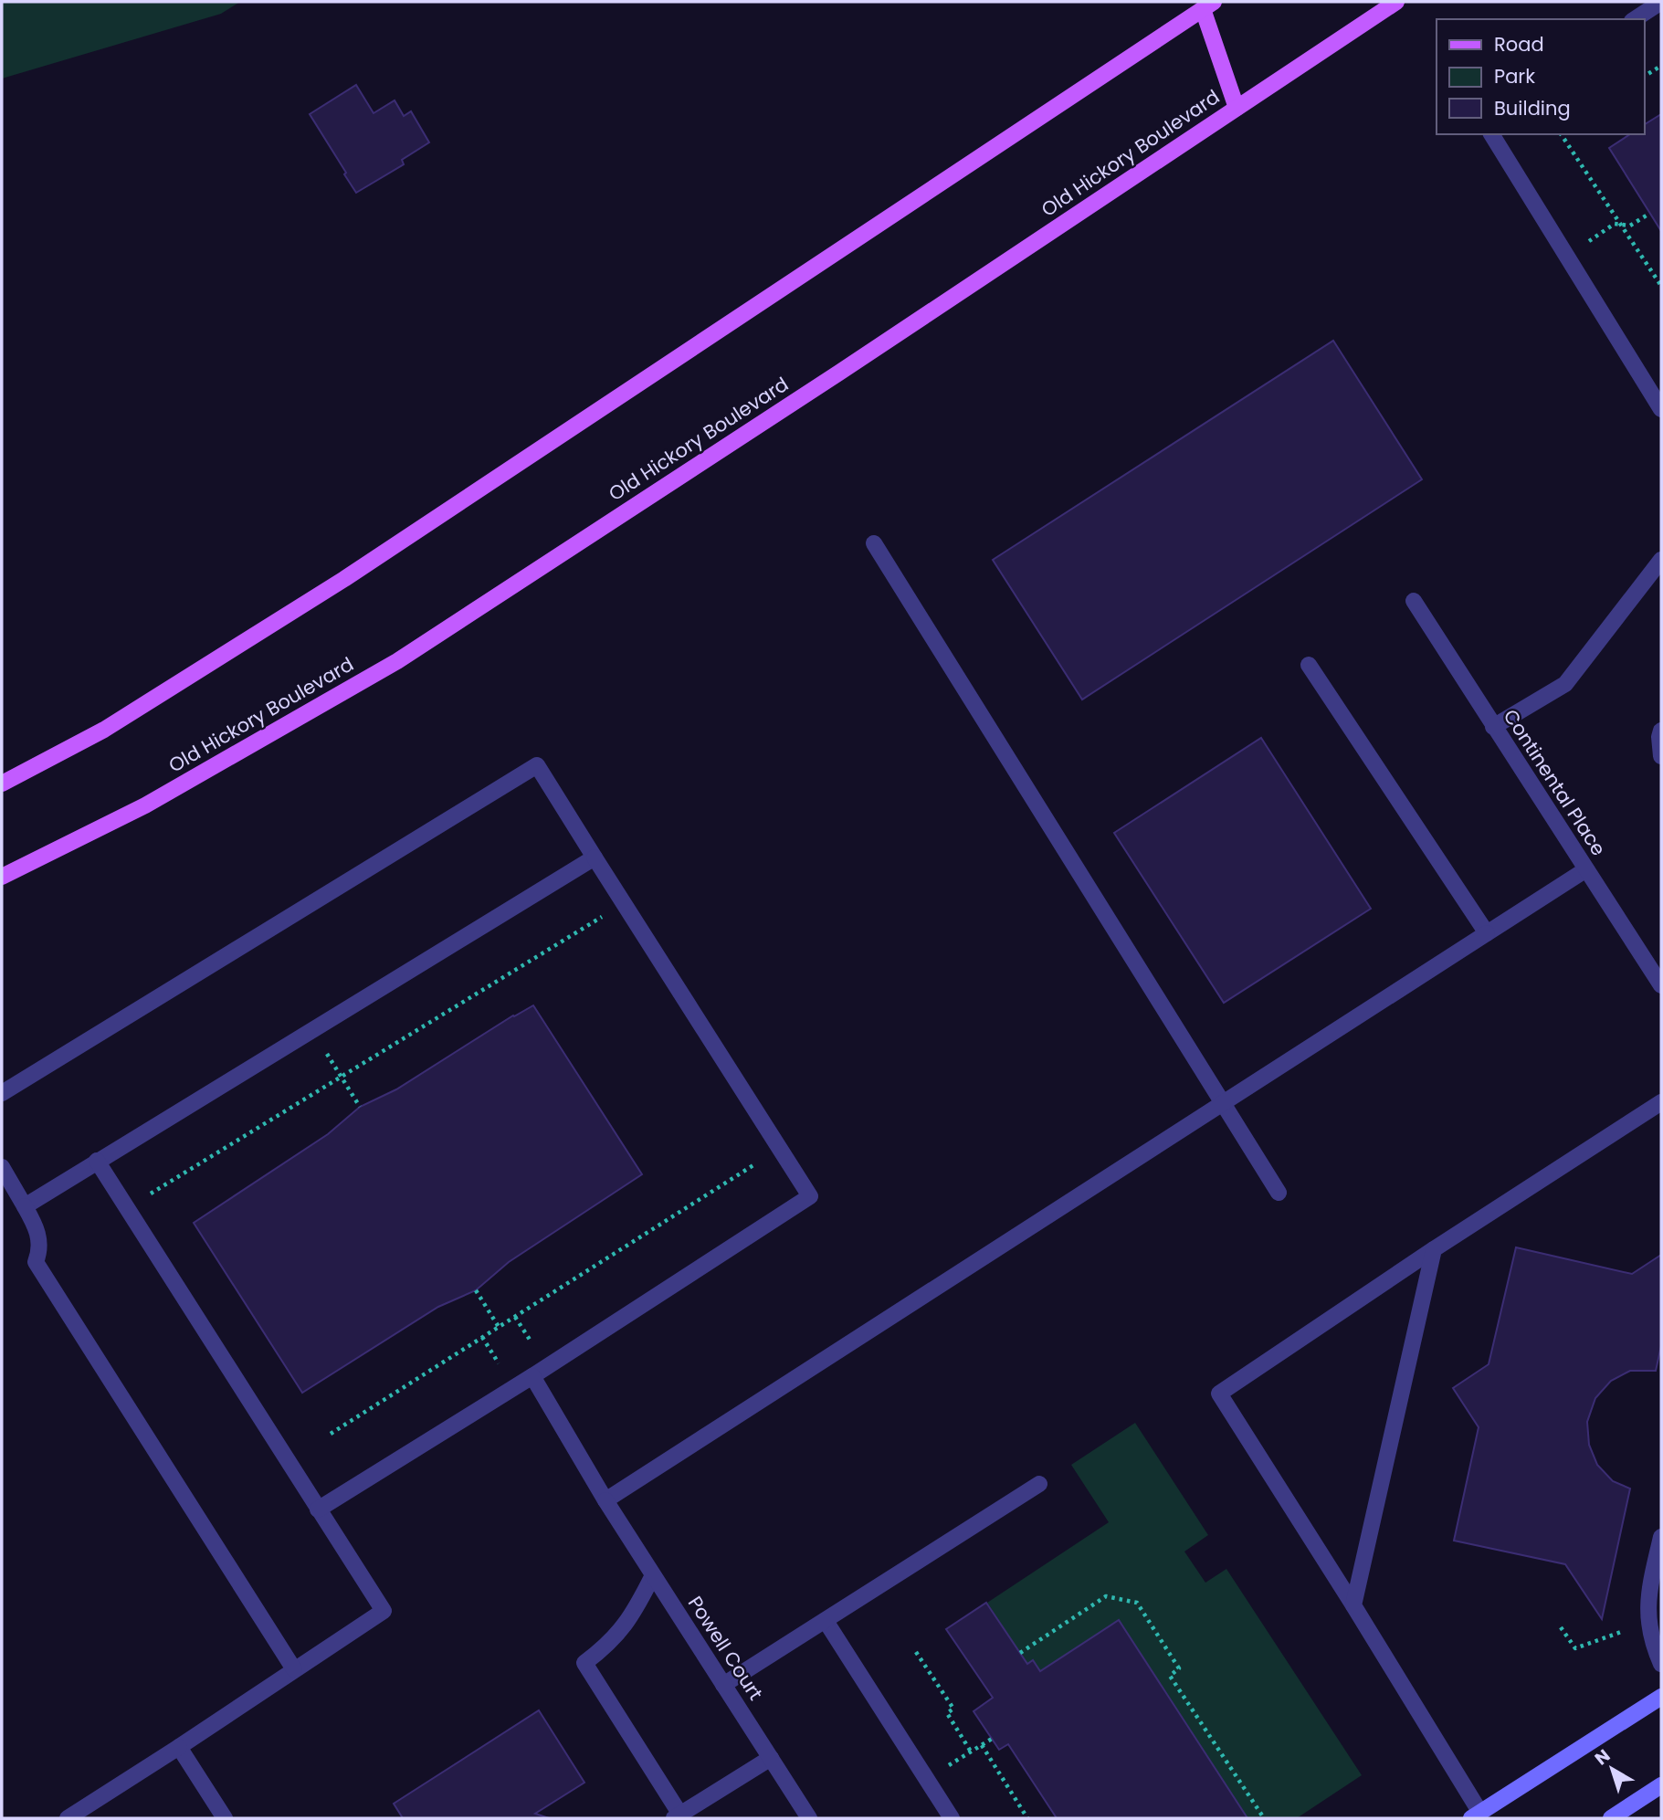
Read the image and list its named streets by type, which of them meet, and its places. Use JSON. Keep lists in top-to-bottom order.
{
  "streets": {
    "main road": ["Old Hickory Boulevard"],
    "street": ["Continental Place", "Powell Court"]
  },
  "legend": ["Road", "Park", "Building"],
  "north": "top left"
}
